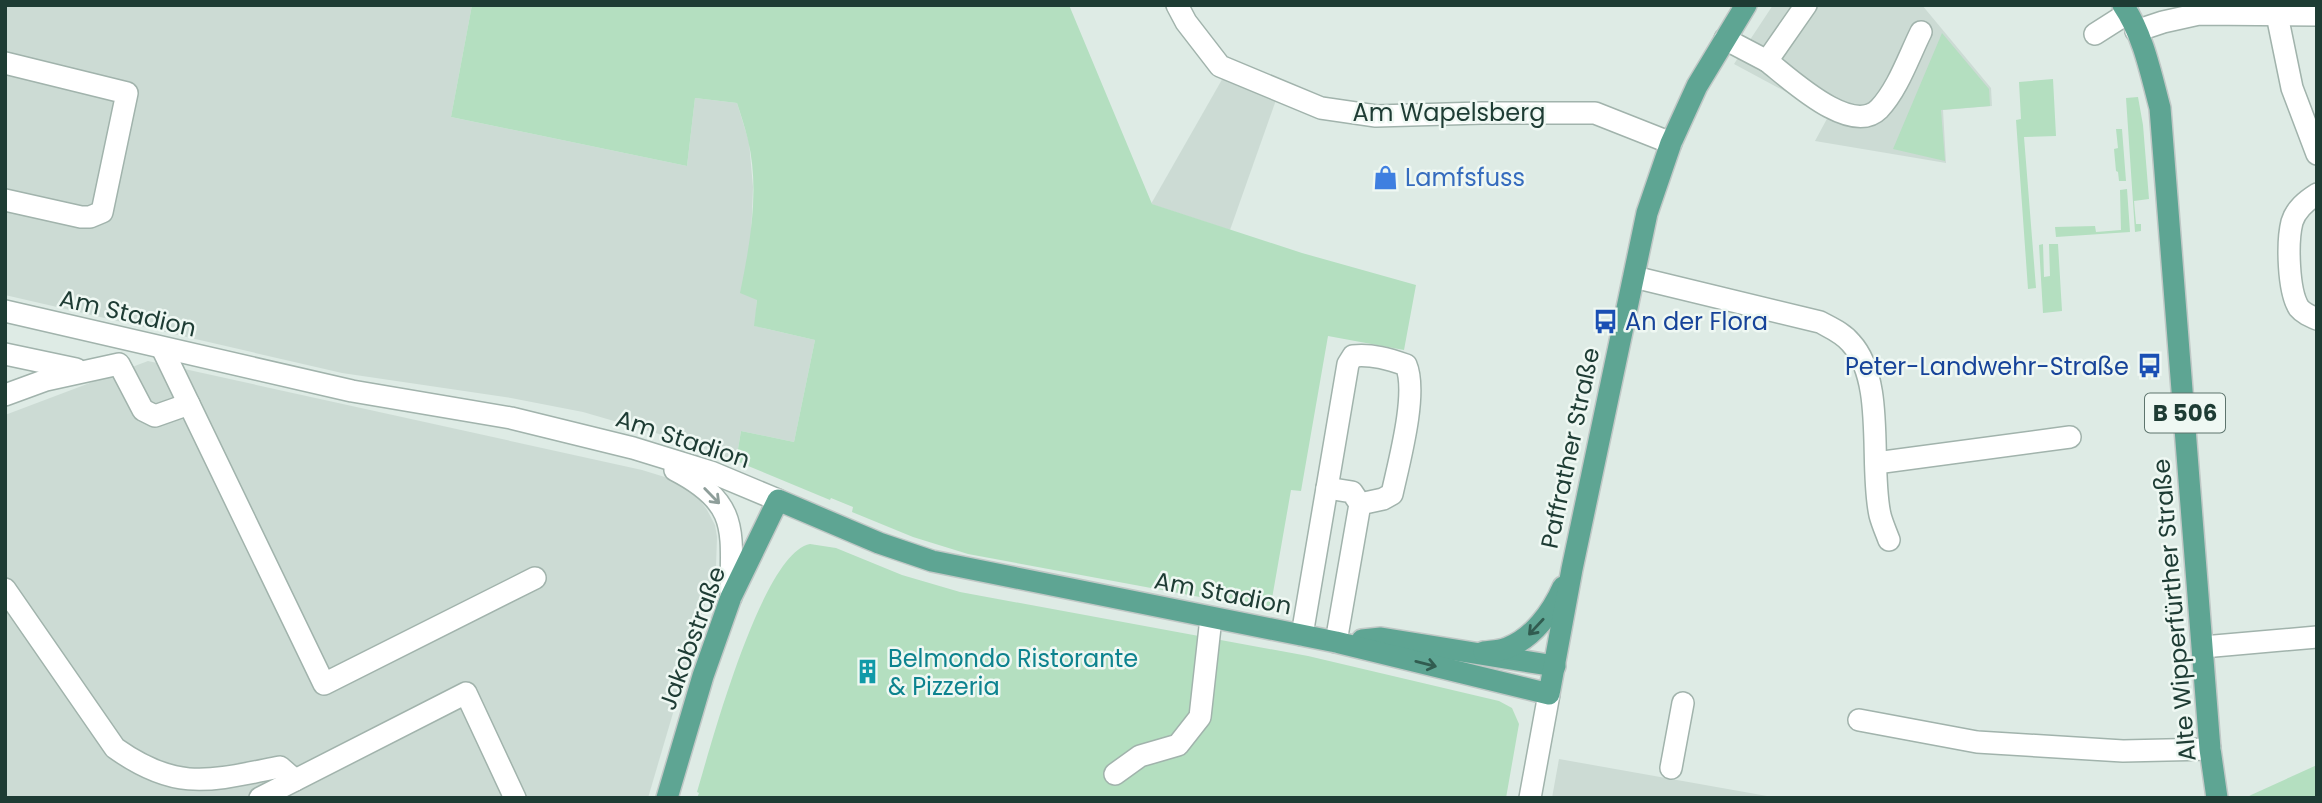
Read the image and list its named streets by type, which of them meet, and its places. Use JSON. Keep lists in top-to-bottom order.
{
  "streets": {
    "main road": [
      "Am Stadion",
      "B 506",
      "Paffrather Straße",
      "Alte Wipperfürther Straße",
      "Jakobstraße"
    ],
    "street": ["Am Wapelsberg"]
  },
  "crossings": [
    ["Am Wapelsberg", "Paffrather Straße"],
    ["Am Stadion", "Paffrather Straße"],
    ["Am Stadion", "Jakobstraße"]
  ],
  "places": {
    "shop": ["Lamfsfuss"],
    "bus stop": ["An der Flora", "Peter-Landwehr-Straße"],
    "building": ["Belmondo Ristorante & Pizzeria"]
  }
}
